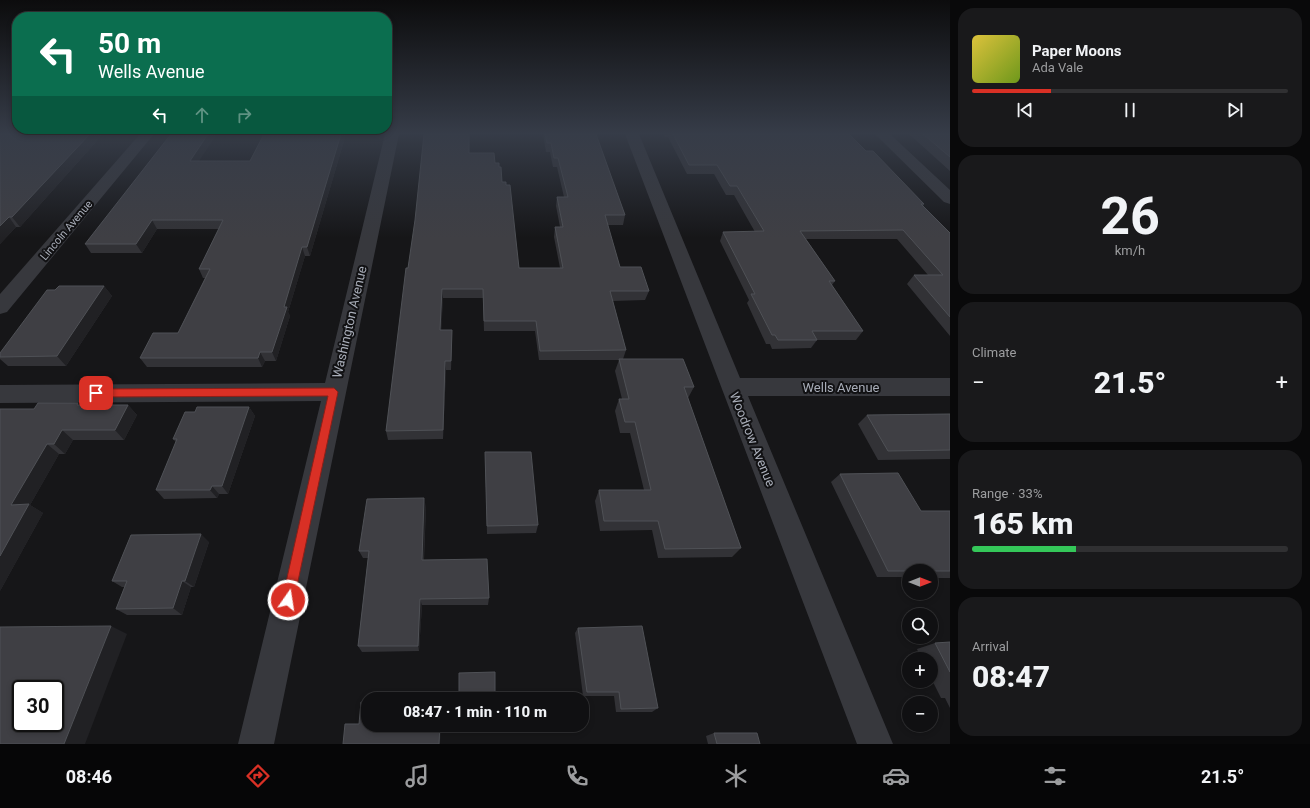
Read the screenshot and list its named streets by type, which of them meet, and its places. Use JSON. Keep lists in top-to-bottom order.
{
  "streets": {
    "street": [
      "Lincoln Avenue",
      "Washington Avenue",
      "Wells Avenue",
      "Woodrow Avenue"
    ]
  },
  "crossings": [
    ["Wells Avenue", "Woodrow Avenue"]
  ],
  "north": "right",
  "page": {
    "turn": ["50 m", "Wells Avenue"],
    "song": ["Paper Moons", "Ada Vale"],
    "tile": [
      ["26", "km/h"],
      "Climate",
      ["Range · 33%", "165 km"],
      ["Arrival", "08:47"]
    ],
    "heat": ["−", "21.5°", "+"],
    "map_buttons": ["+", "−"],
    "limit": "30",
    "trip": "08:47 · 1 min · 110 m",
    "tabs": ["08:46", "21.5°"]
  }
}
